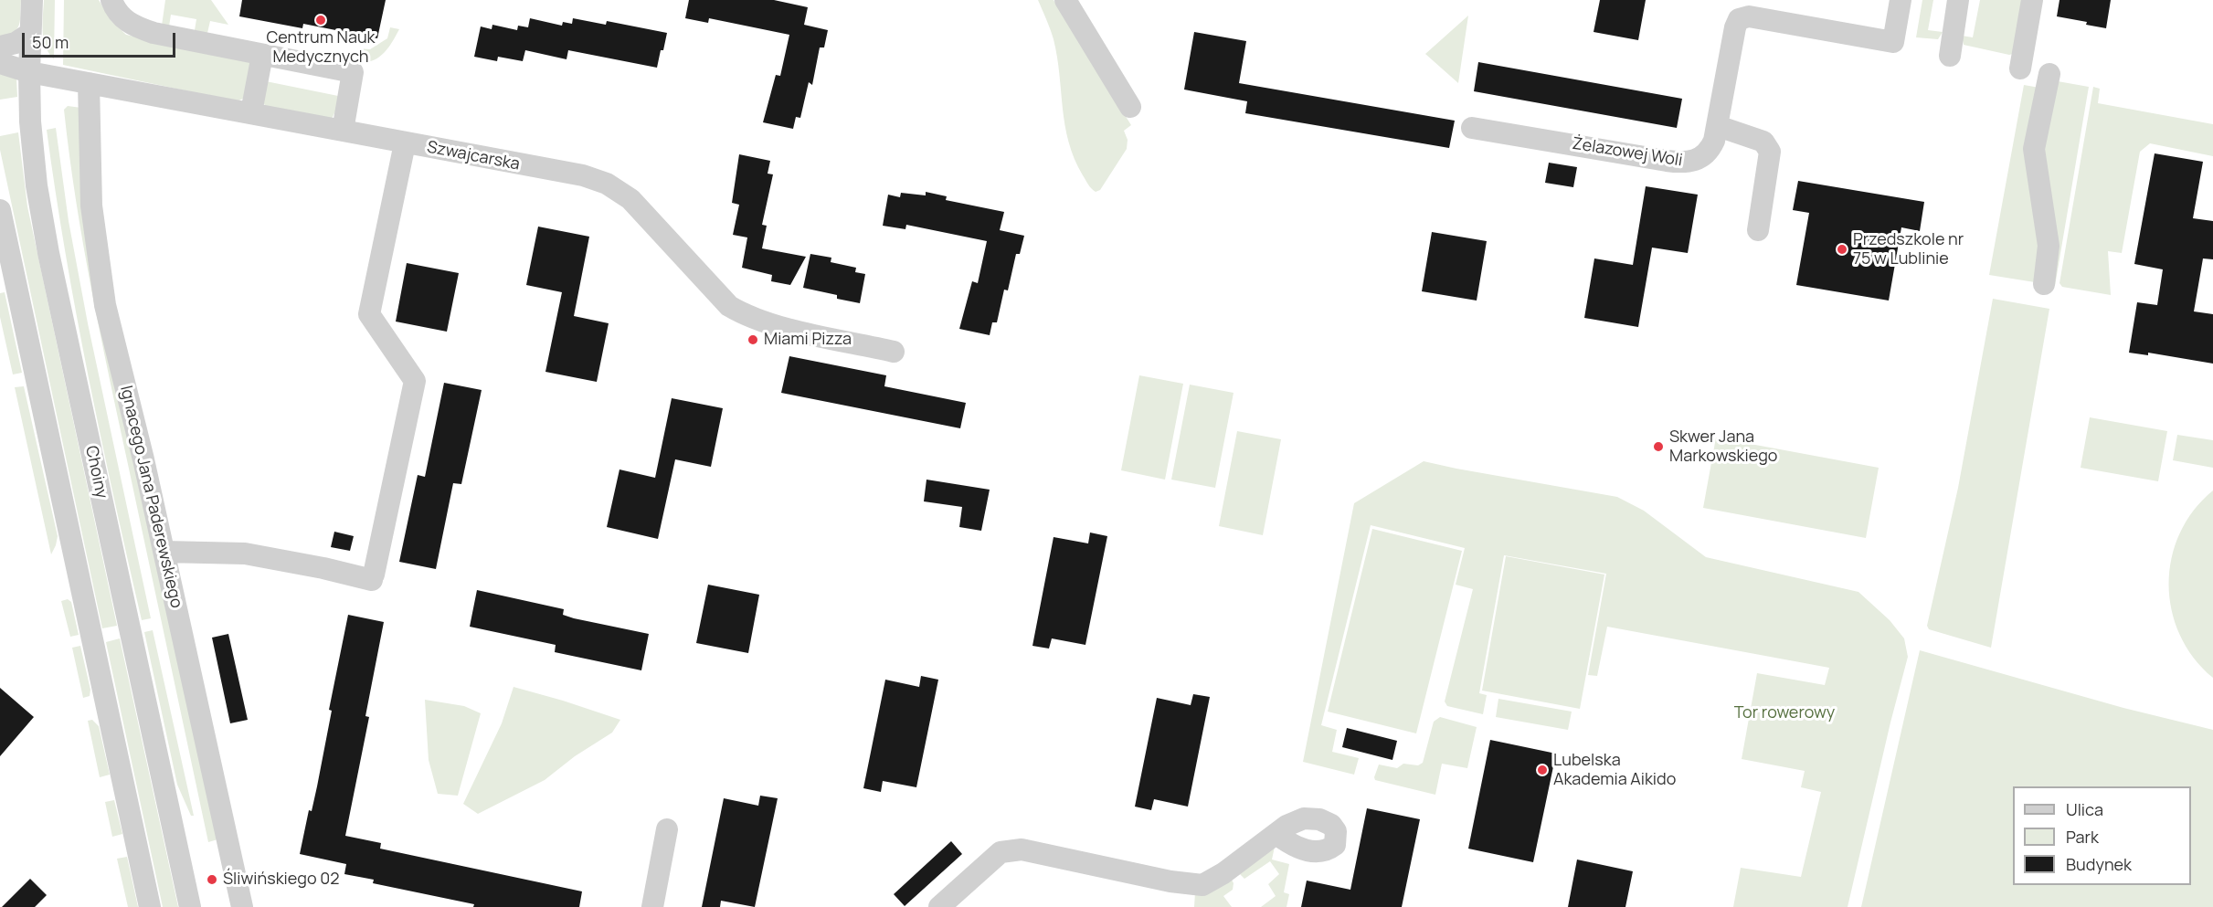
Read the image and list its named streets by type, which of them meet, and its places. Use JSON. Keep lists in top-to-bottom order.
{
  "streets": {
    "street": [
      "Żelazowej Woli",
      "Szwajcarska",
      "Choiny",
      "Ignacego Jana Paderewskiego"
    ]
  },
  "crossings": [
    ["Szwajcarska", "Choiny"],
    ["Szwajcarska", "Ignacego Jana Paderewskiego"]
  ],
  "parks": ["Tor rowerowy"],
  "places": [
    "Centrum Nauk Medycznych",
    "Przedszkole nr 75 w Lublinie",
    "Miami Pizza",
    "Skwer Jana Markowskiego",
    "Lubelska Akademia Aikido",
    "Śliwińskiego 02"
  ],
  "legend": ["Ulica", "Park", "Budynek"],
  "scale_bar": "50 m"
}
